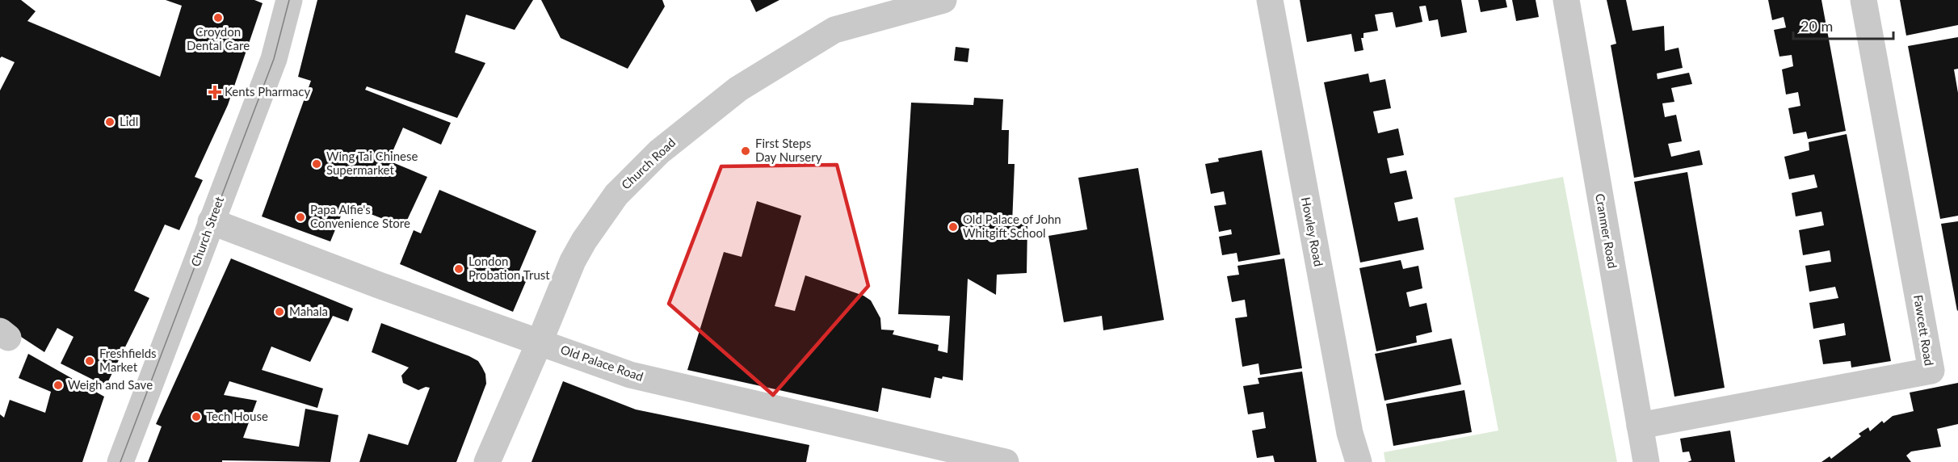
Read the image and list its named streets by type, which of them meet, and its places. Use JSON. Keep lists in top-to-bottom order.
{
  "streets": {
    "street": [
      "Church Road",
      "Cranmer Road",
      "Church Street",
      "Howley Road",
      "Fawcett Road",
      "Old Palace Road"
    ]
  },
  "crossings": [
    ["Church Road", "Old Palace Road"],
    ["Cranmer Road", "Fawcett Road"],
    ["Church Street", "Old Palace Road"]
  ],
  "places": {
    "other": [
      "Croydon Dental Care",
      "Lidl",
      "First Steps Day Nursery",
      "Wing Tai Chinese Supermarket",
      "Papa Alfie's Convenience Store",
      "Old Palace of John Whitgift School",
      "London Probation Trust",
      "Mahala",
      "Freshfields Market",
      "Weigh and Save",
      "Tech House"
    ],
    "health": ["Kents Pharmacy"]
  },
  "scale_bar": "20 m"
}
